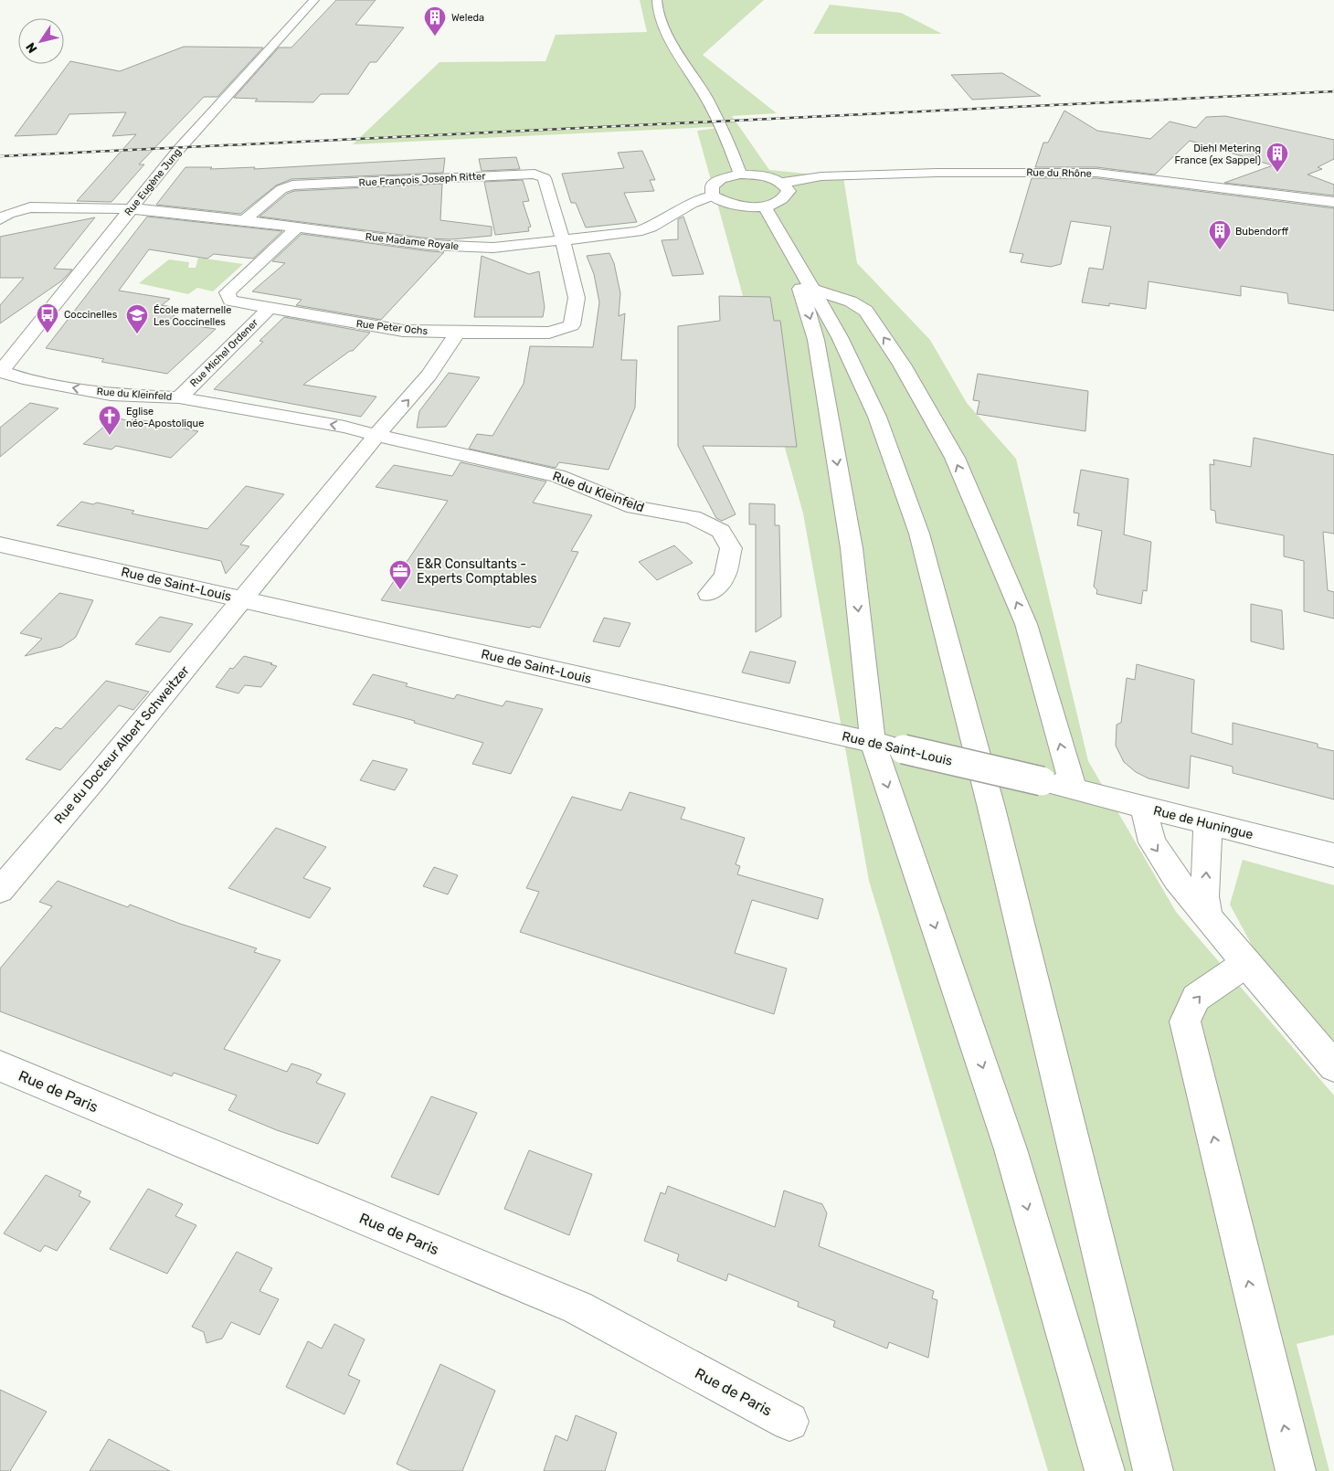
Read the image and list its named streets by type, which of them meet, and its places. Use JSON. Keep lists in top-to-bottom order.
{
  "streets": {
    "street": [
      "Rue du Rhône",
      "Rue François Joseph Ritter",
      "Rue Eugène Jung",
      "Rue Madame Royale",
      "Rue Peter Ochs",
      "Rue Michel Ordener",
      "Rue du Kleinfeld",
      "Rue de Saint-Louis",
      "Rue du Docteur Albert Schweitzer",
      "Rue de Huningue",
      "Rue de Paris"
    ]
  },
  "crossings": [
    ["Rue François Joseph Ritter", "Rue Madame Royale"],
    ["Rue François Joseph Ritter", "Rue Peter Ochs"],
    ["Rue Eugène Jung", "Rue Madame Royale"],
    ["Rue Eugène Jung", "Rue du Kleinfeld"],
    ["Rue Madame Royale", "Rue Peter Ochs"],
    ["Rue Peter Ochs", "Rue Michel Ordener"],
    ["Rue Michel Ordener", "Rue du Kleinfeld"],
    ["Rue de Saint-Louis", "Rue du Docteur Albert Schweitzer"],
    ["Rue de Saint-Louis", "Rue de Huningue"]
  ],
  "one_way": ["Rue du Kleinfeld"],
  "places": {
    "building": ["Weleda", "Diehl Metering France (ex Sappel)", "Bubendorff"],
    "bus stop": ["Coccinelles"],
    "school or university": ["École maternelle Les Coccinelles"],
    "church": ["Eglise néo-Apostolique"],
    "office": ["E&R Consultants - Experts Comptables"]
  },
  "north": "bottom left"
}
